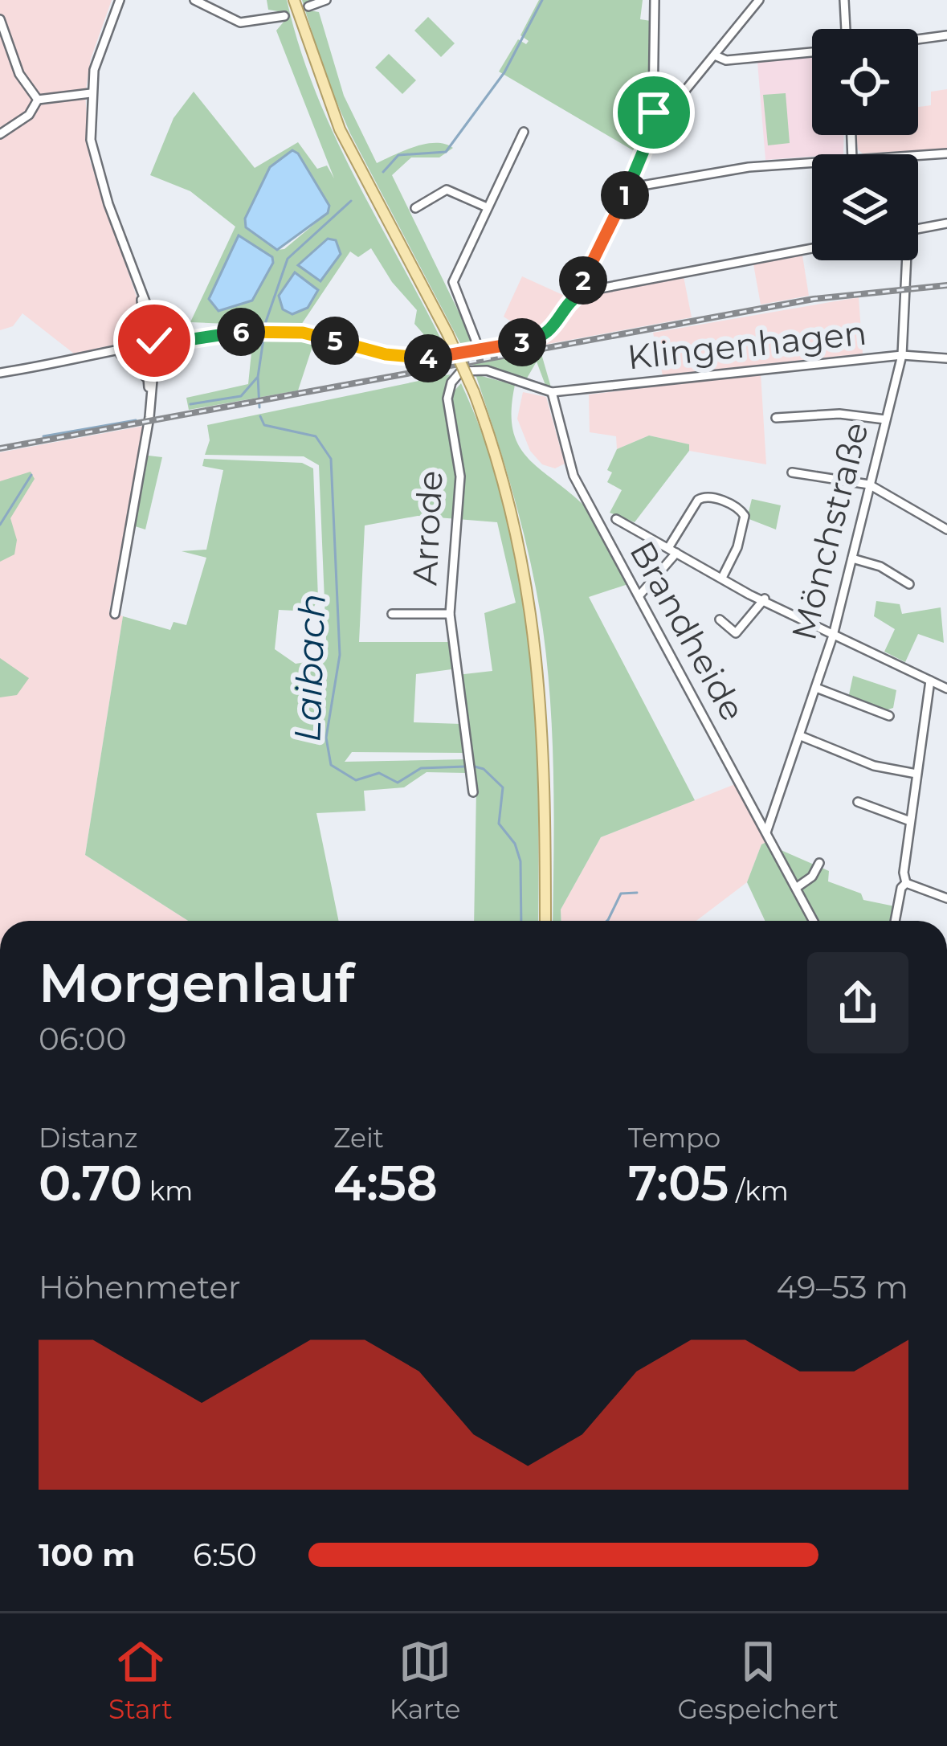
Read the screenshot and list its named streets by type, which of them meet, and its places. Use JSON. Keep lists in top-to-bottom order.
{
  "streets": {
    "street": [
      "Klingenhagen",
      "Arrode",
      "Mönchstraße",
      "Brandheide"
    ]
  },
  "crossings": [
    ["Klingenhagen", "Arrode"],
    ["Klingenhagen", "Mönchstraße"],
    ["Klingenhagen", "Brandheide"],
    ["Arrode", "Brandheide"],
    ["Mönchstraße", "Brandheide"]
  ],
  "water": ["Laibach"],
  "page": {
    "pins": [
      "1",
      "2",
      "6",
      "5",
      "3",
      "4"
    ],
    "heading": ["Morgenlauf", "06:00"],
    "stats": [
      ["Distanz", "0.70 km"],
      ["Zeit", "4:58"],
      ["Tempo", "7:05 /km"]
    ],
    "chart": ["Höhenmeter", "49–53 m"],
    "list": [
      {
        "name": "100 m",
        "note": "6:50"
      }
    ],
    "tabs": ["Start", "Karte", "Gespeichert"]
  }
}
